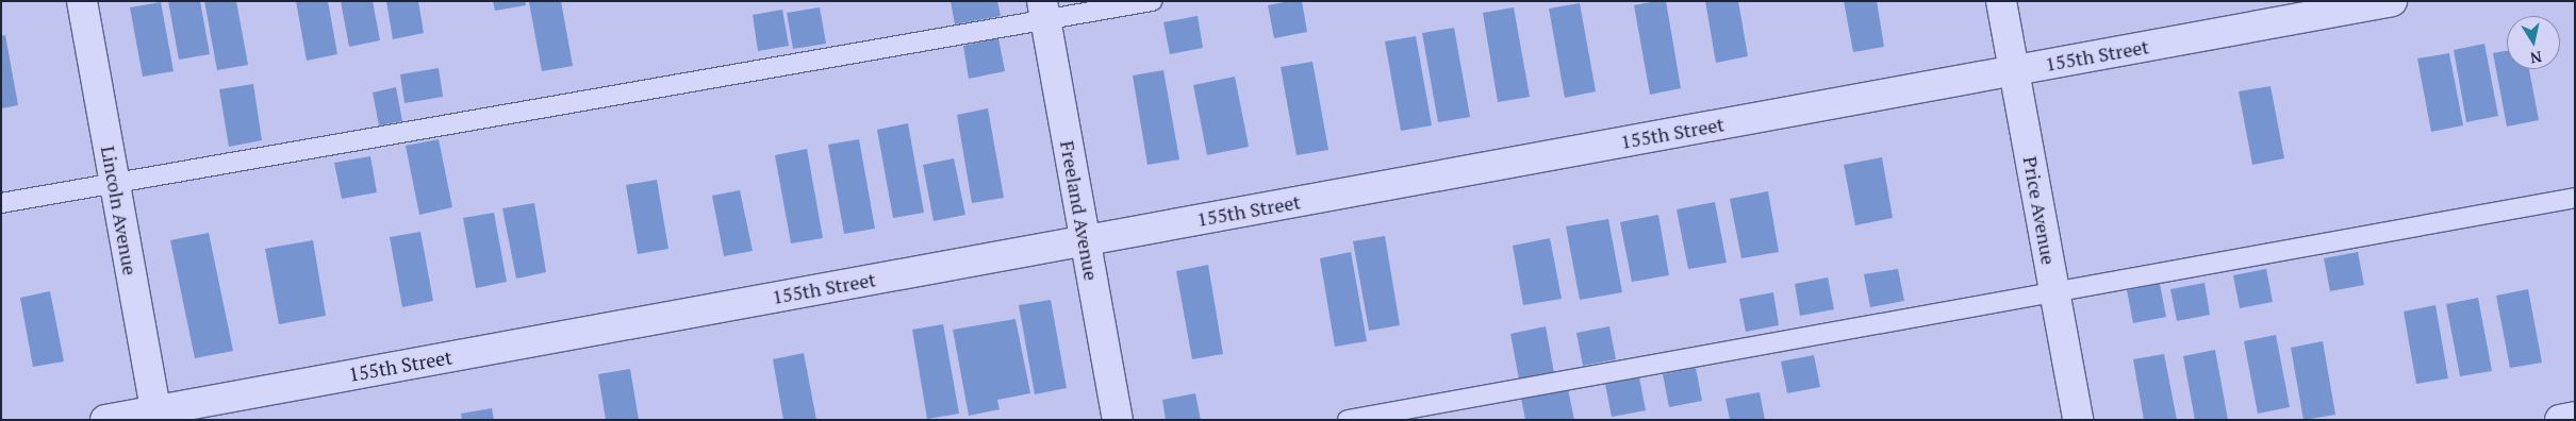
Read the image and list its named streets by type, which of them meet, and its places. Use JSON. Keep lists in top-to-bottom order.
{
  "streets": {
    "street": [
      "155th Street",
      "Lincoln Avenue",
      "Freeland Avenue",
      "Price Avenue"
    ]
  },
  "crossings": [
    ["155th Street", "Lincoln Avenue"],
    ["155th Street", "Freeland Avenue"],
    ["155th Street", "Price Avenue"]
  ],
  "north": "bottom"
}
